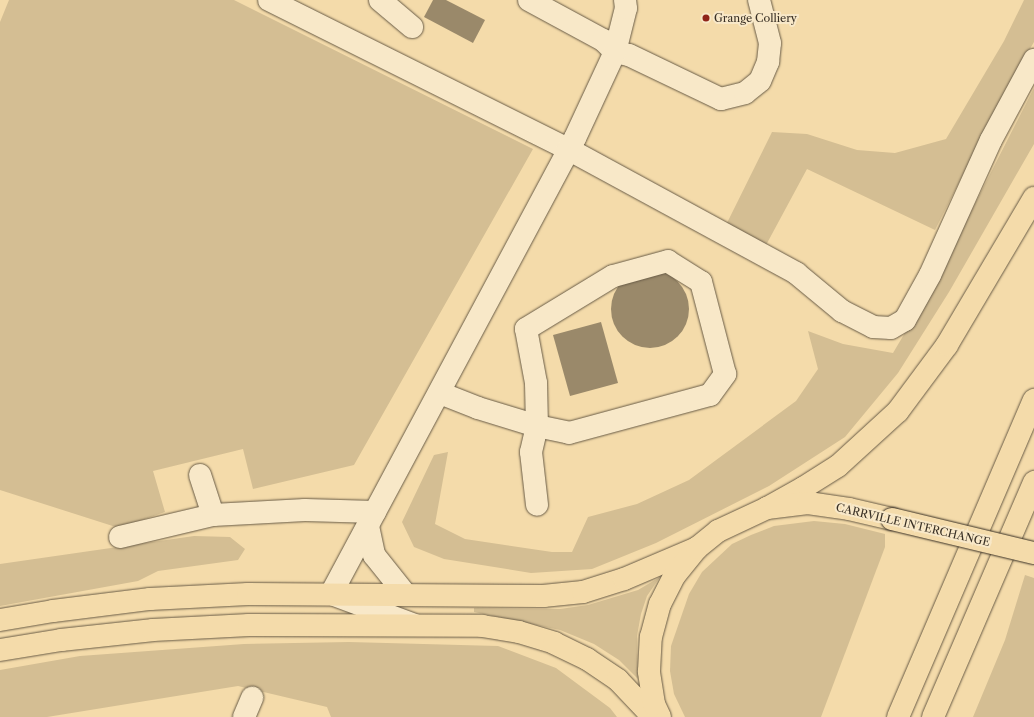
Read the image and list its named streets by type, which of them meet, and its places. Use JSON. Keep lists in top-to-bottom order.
{
  "streets": {
    "highway": ["CARRVILLE INTERCHANGE"]
  },
  "places": ["Grange Colliery"]
}
